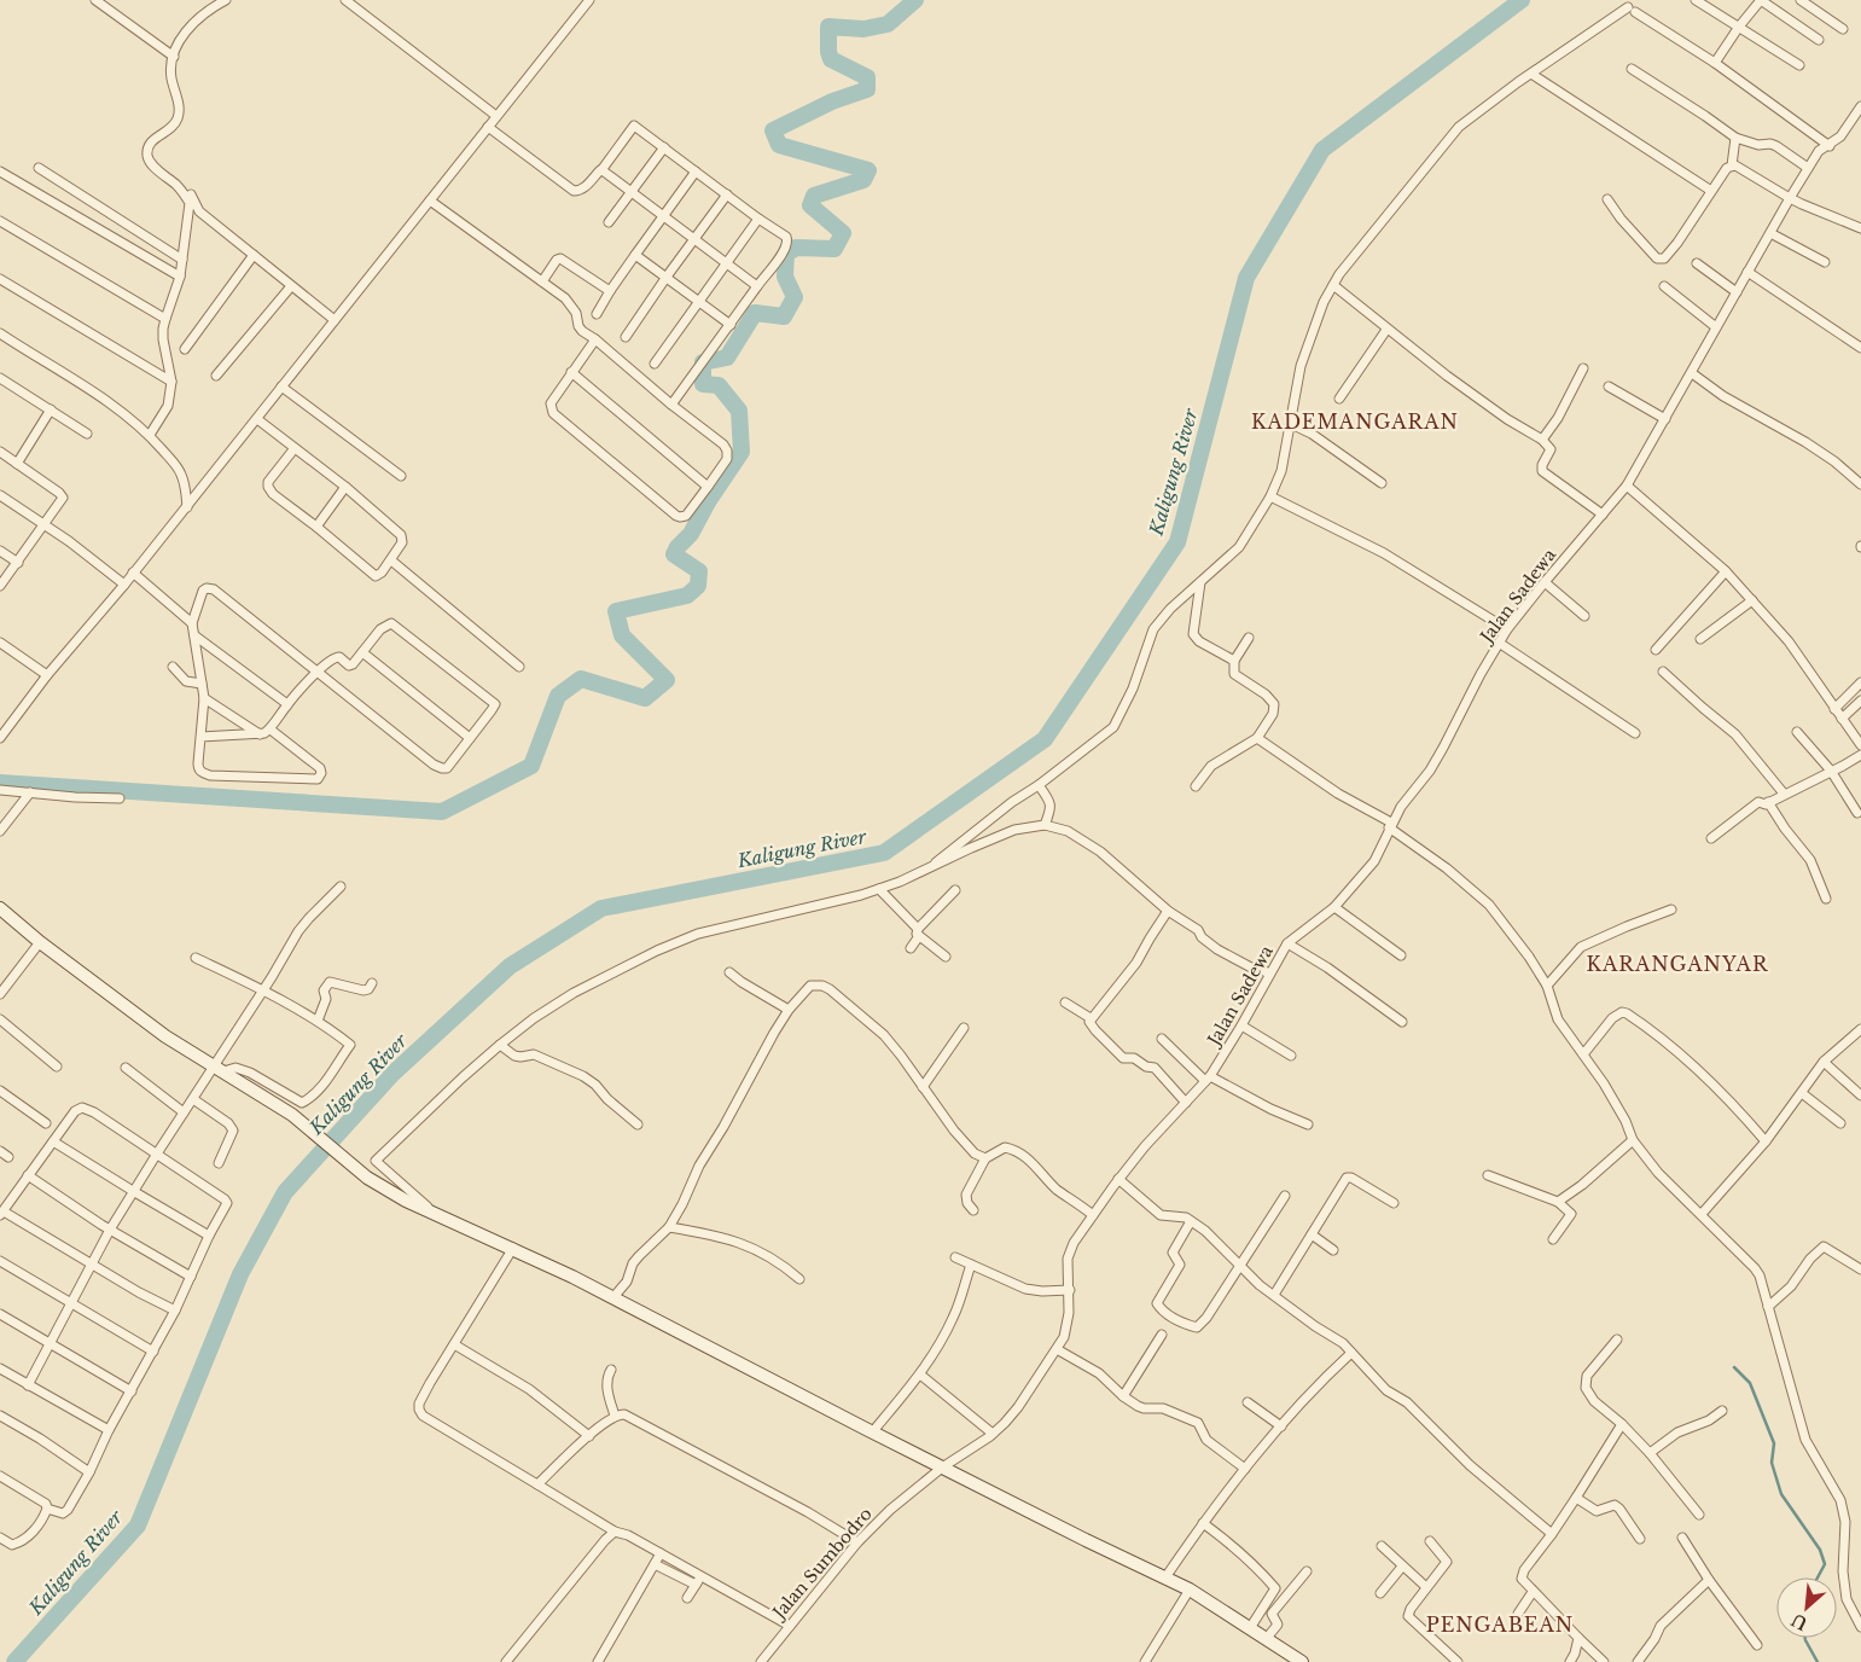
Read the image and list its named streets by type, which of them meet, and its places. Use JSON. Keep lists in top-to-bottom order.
{
  "streets": {
    "street": ["Jalan Sadewa", "Jalan Sumbodro"]
  },
  "crossings": [
    ["Jalan Sadewa", "Jalan Sumbodro"]
  ],
  "districts": ["KADEMANGARAN", "KARANGANYAR", "PENGABEAN"],
  "water": ["Kaligung River"],
  "north": "bottom left"
}
